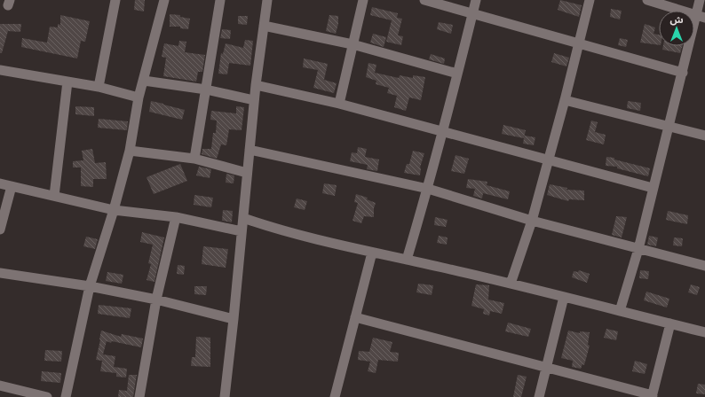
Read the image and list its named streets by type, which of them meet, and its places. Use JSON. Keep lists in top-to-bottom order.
{
  "north": "top"
}
